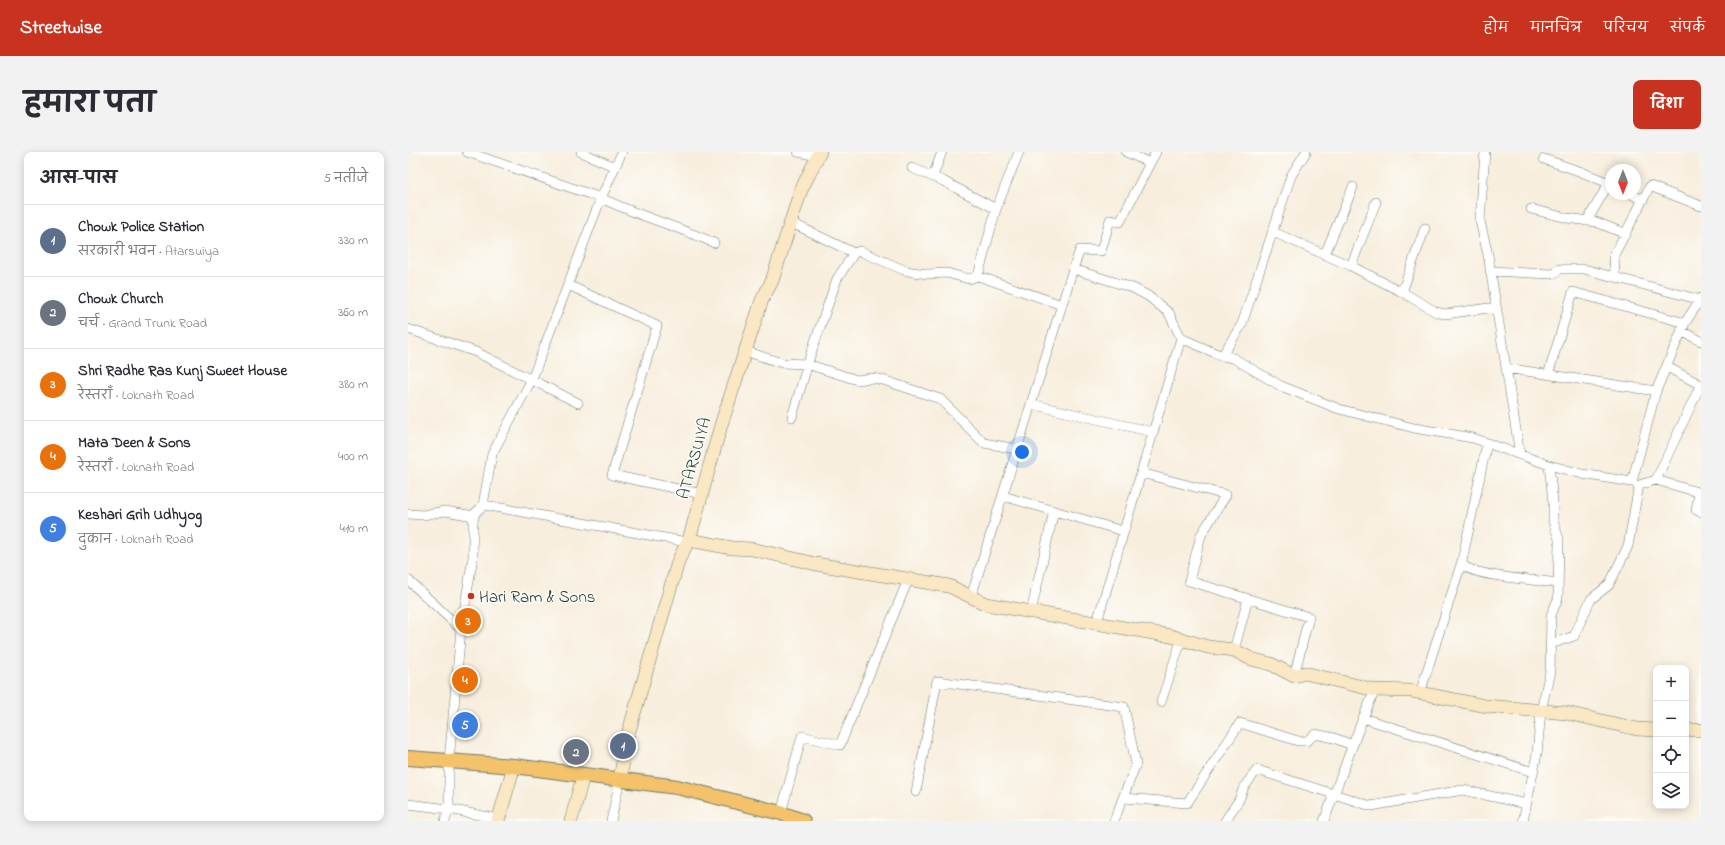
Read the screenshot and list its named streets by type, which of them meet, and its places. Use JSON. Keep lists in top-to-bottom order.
{
  "streets": {
    "street": ["ATARSUIYA"]
  },
  "places": ["Hari Ram & Sons"],
  "north": "bottom",
  "page": {
    "header": "Streetwise",
    "nav": [
      "होम",
      "मानचित्र",
      "परिचय",
      "संपर्क"
    ],
    "title": "हमारा पता",
    "buttons": "दिशा",
    "heading": ["आस-पास", "5 नतीजे"],
    "list": [
      {
        "mark": "1",
        "name": "Chowk Police Station",
        "note": "सरकारी भवन · Atarsuiya",
        "value": "330 m"
      },
      {
        "mark": "2",
        "name": "Chowk Church",
        "note": "चर्च · Grand Trunk Road",
        "value": "360 m"
      },
      {
        "mark": "3",
        "name": "Shri Radhe Ras Kunj Sweet House",
        "note": "रेस्तराँ · Loknath Road",
        "value": "380 m"
      },
      {
        "mark": "4",
        "name": "Mata Deen & Sons",
        "note": "रेस्तराँ · Loknath Road",
        "value": "400 m"
      },
      {
        "mark": "5",
        "name": "Keshari Grih Udhyog",
        "note": "दुकान · Loknath Road",
        "value": "410 m"
      }
    ],
    "pins": [
      "3",
      "4",
      "5",
      "1",
      "2"
    ],
    "map_buttons": ["+", "−"]
  }
}
